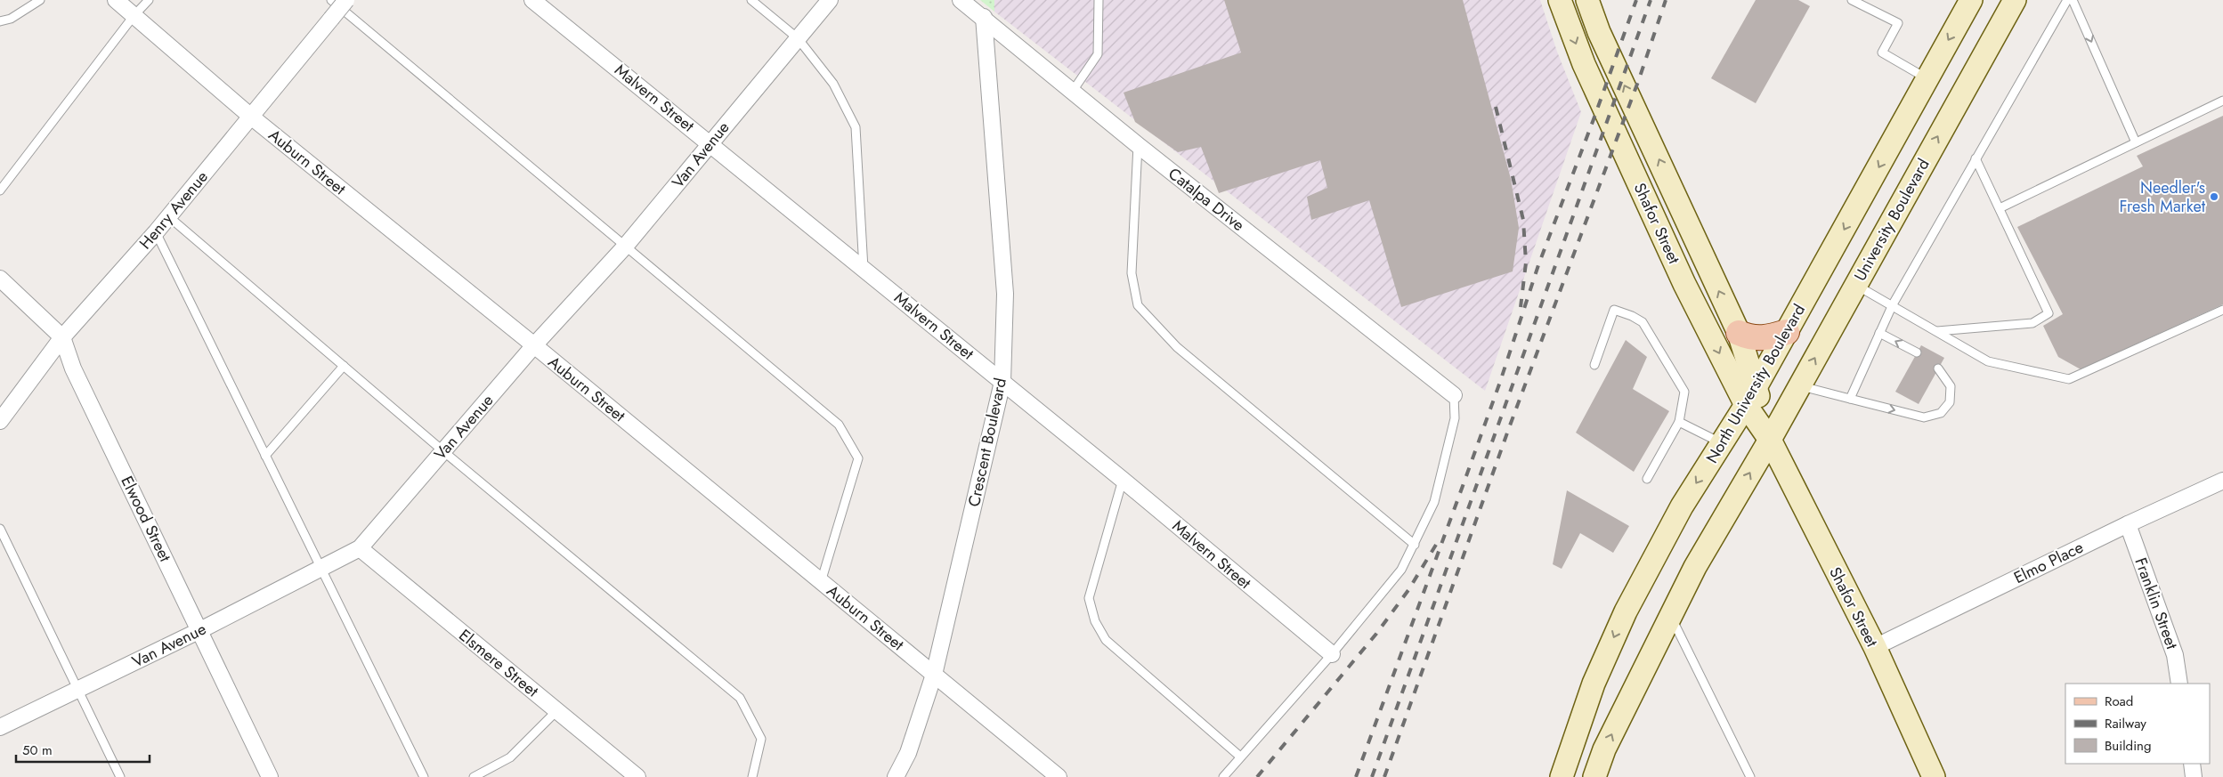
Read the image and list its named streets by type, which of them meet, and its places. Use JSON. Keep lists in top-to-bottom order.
{
  "streets": {
    "main road": ["University Boulevard", "Shafor Street", "North University Boulevard"],
    "street": [
      "Malvern Street",
      "Van Avenue",
      "Auburn Street",
      "Catalpa Drive",
      "Henry Avenue",
      "Crescent Boulevard",
      "Elwood Street",
      "Elmo Place",
      "Franklin Street",
      "Elsmere Street"
    ]
  },
  "crossings": [
    ["Malvern Street", "Van Avenue"],
    ["Malvern Street", "Crescent Boulevard"],
    ["Van Avenue", "Auburn Street"],
    ["Van Avenue", "Elwood Street"],
    ["Van Avenue", "Elsmere Street"],
    ["Auburn Street", "Henry Avenue"],
    ["Auburn Street", "Crescent Boulevard"],
    ["Catalpa Drive", "Crescent Boulevard"],
    ["Henry Avenue", "Elwood Street"],
    ["University Boulevard", "Shafor Street"],
    ["Shafor Street", "North University Boulevard"],
    ["Shafor Street", "Elmo Place"],
    ["Elmo Place", "Franklin Street"]
  ],
  "one_way": ["University Boulevard"],
  "places": ["Needler's Fresh Market"],
  "legend": ["Road", "Railway", "Building"],
  "scale_bar": "50 m"
}
